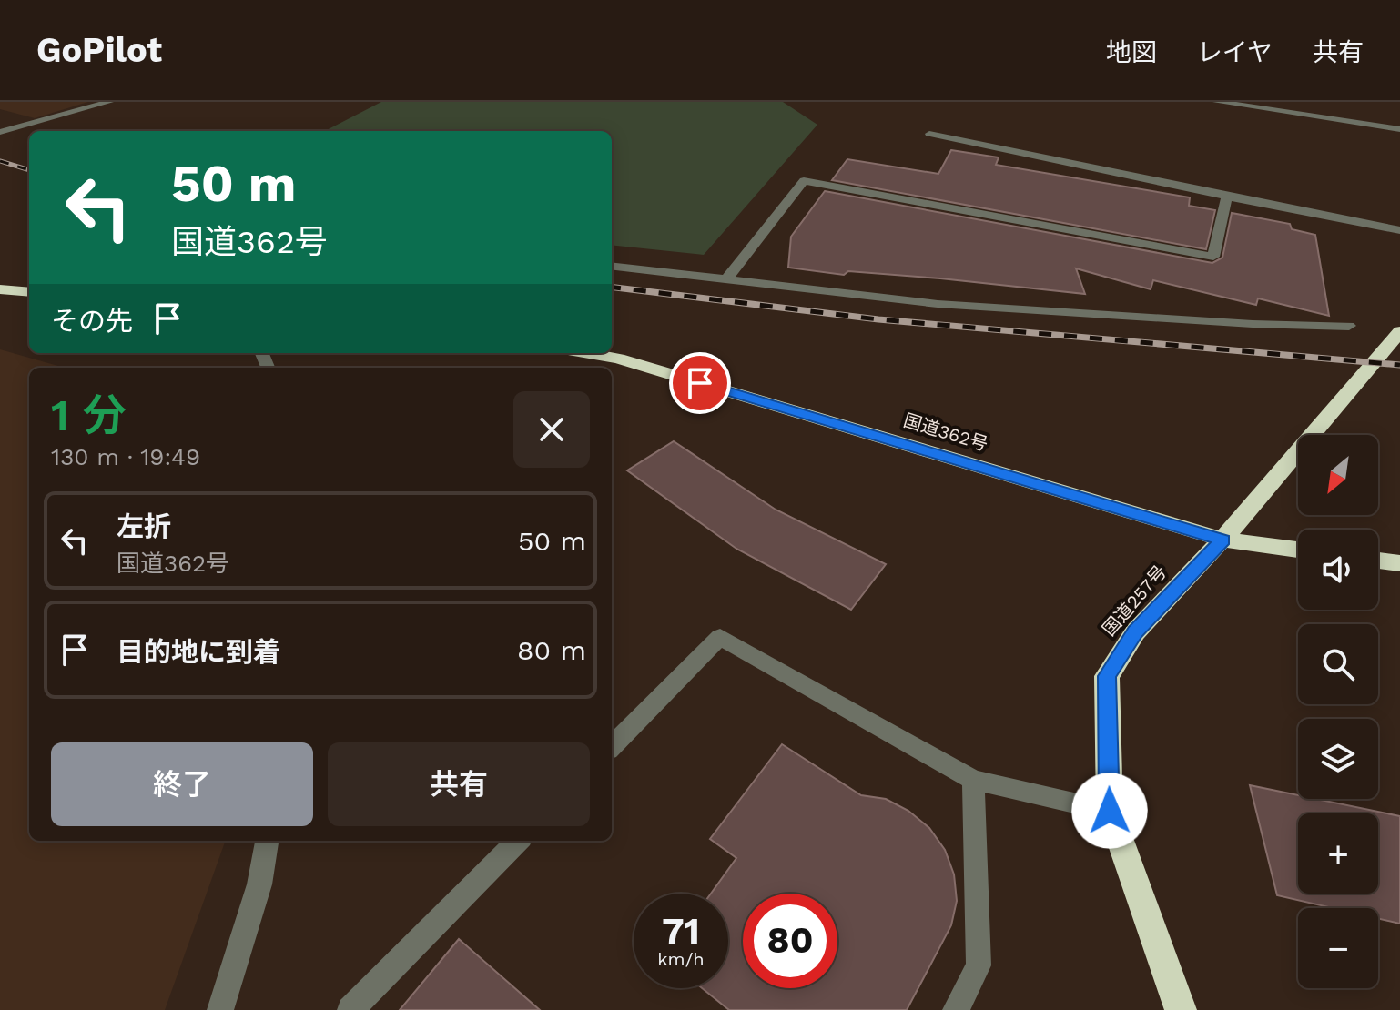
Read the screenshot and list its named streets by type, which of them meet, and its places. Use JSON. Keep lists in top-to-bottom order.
{
  "streets": {
    "highway": ["国道362号", "国道257号"]
  },
  "crossings": [
    ["国道362号", "国道257号"]
  ],
  "north": "bottom left",
  "page": {
    "header": "GoPilot",
    "nav": ["地図", "レイヤ", "共有"],
    "turn": ["50 m", "国道362号"],
    "then": "その先",
    "heading": ["1 分", "130 m · 19:49"],
    "map_buttons": ["+", "−"],
    "list": [
      {
        "name": "左折",
        "note": "国道362号",
        "value": "50 m"
      },
      {
        "name": "目的地に到着",
        "value": "80 m"
      }
    ],
    "buttons": ["終了", "共有"],
    "speed": "71 km/h",
    "limit": "80"
  }
}
